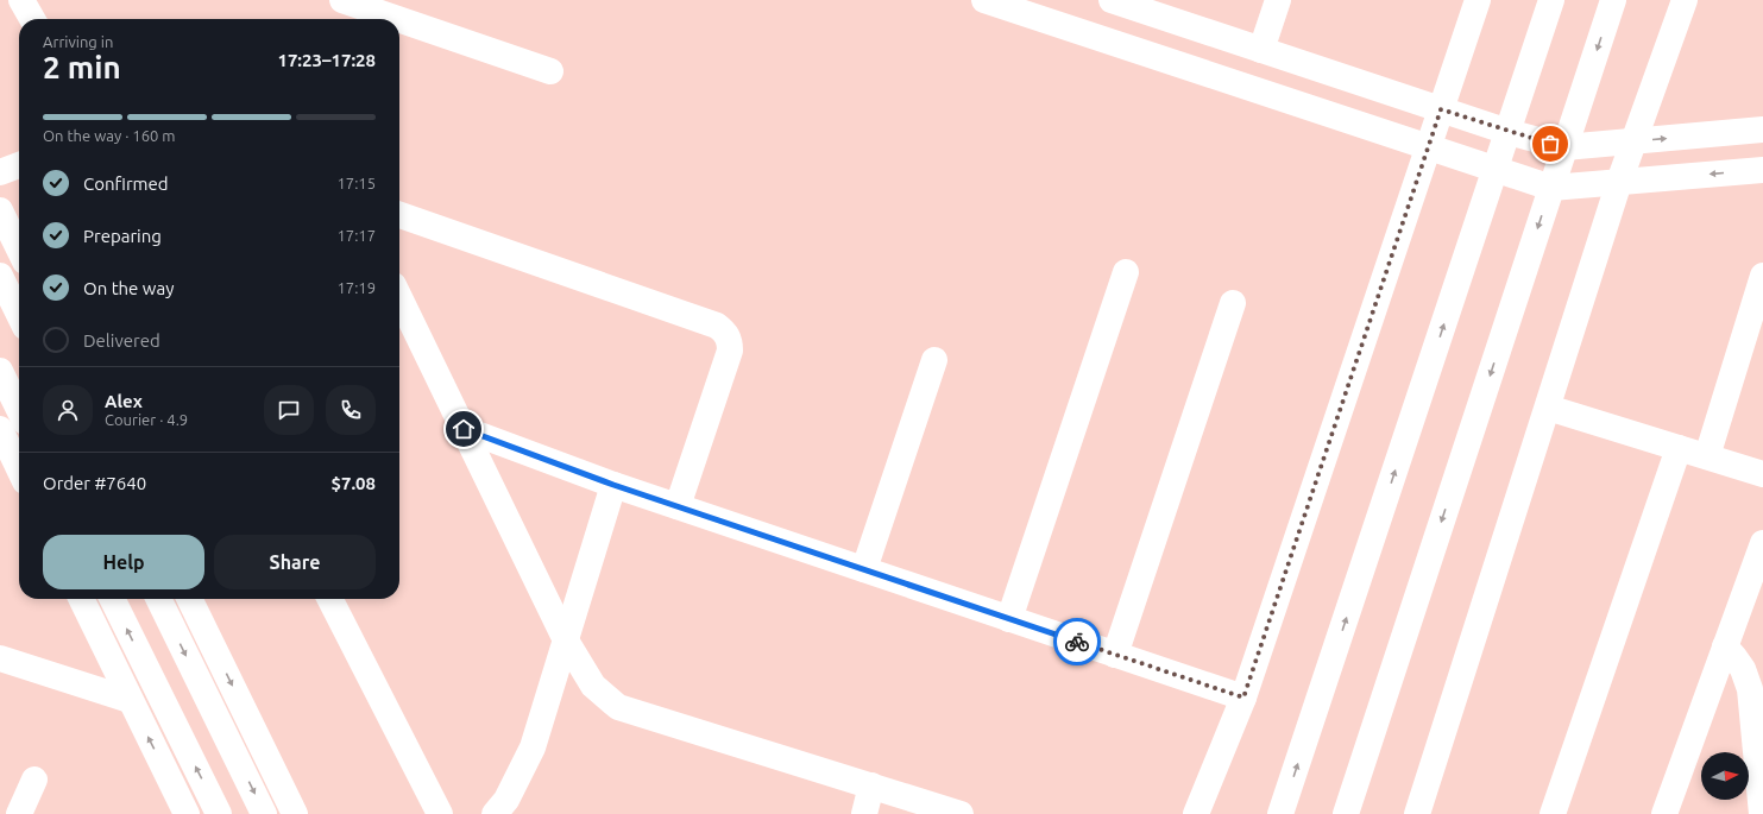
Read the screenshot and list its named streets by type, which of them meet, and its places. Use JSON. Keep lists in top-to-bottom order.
{
  "north": "right",
  "page": {
    "heading": ["2 min", "Arriving in", "17:23–17:28"],
    "panel": [
      "Alex",
      "Courier · 4.9",
      "Order #7640",
      "$7.08"
    ],
    "bar": "On the way · 160 m",
    "list": [
      ["Confirmed", "17:15"],
      ["Preparing", "17:17"],
      ["On the way", "17:19"],
      "Delivered"
    ],
    "buttons": ["Help", "Share"]
  }
}
